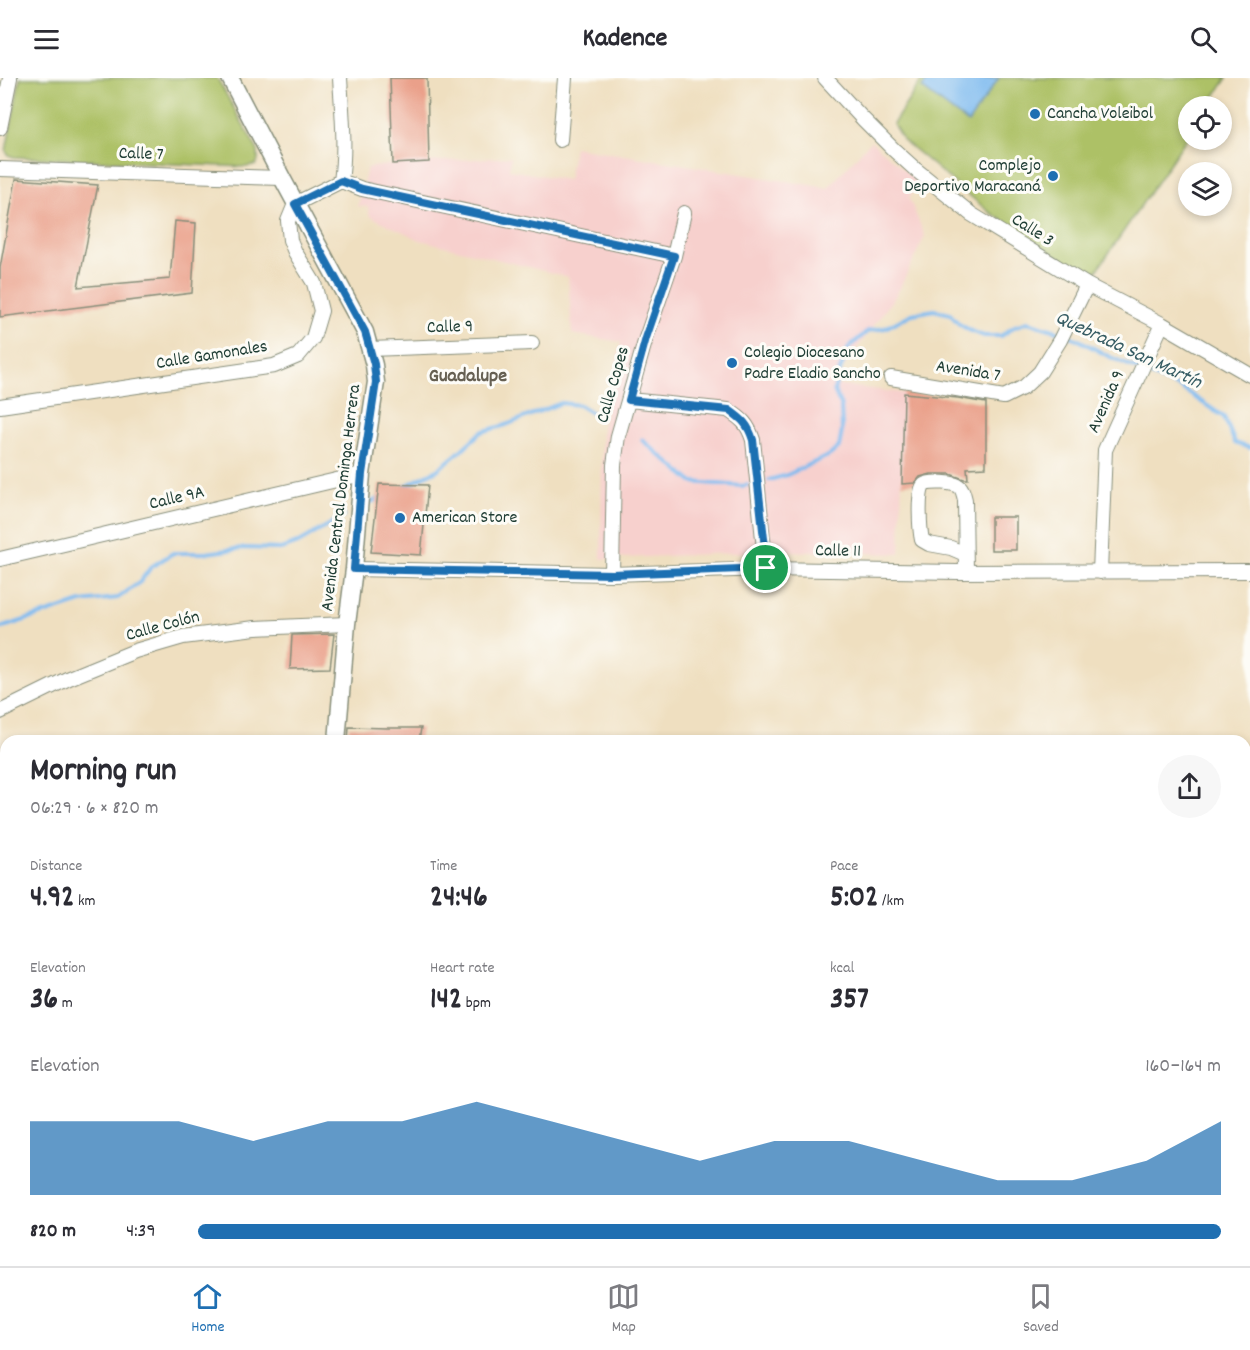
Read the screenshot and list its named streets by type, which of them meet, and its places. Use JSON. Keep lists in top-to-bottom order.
{
  "streets": {
    "main road": ["Avenida Central Dominga Herrera"],
    "street": [
      "Calle 7",
      "Calle 3",
      "Calle 9",
      "Calle Gamonales",
      "Avenida 7",
      "Calle Copes",
      "Avenida 9",
      "Calle 9A",
      "Calle 11",
      "Calle Colón"
    ]
  },
  "crossings": [
    ["Calle 7", "Avenida Central Dominga Herrera"],
    ["Calle 3", "Avenida 7"],
    ["Calle 3", "Avenida 9"],
    ["Calle 9", "Avenida Central Dominga Herrera"],
    ["Calle Gamonales", "Avenida Central Dominga Herrera"],
    ["Calle Copes", "Calle 11"],
    ["Avenida 9", "Calle 11"],
    ["Avenida Central Dominga Herrera", "Calle 9A"],
    ["Avenida Central Dominga Herrera", "Calle 11"],
    ["Avenida Central Dominga Herrera", "Calle Colón"]
  ],
  "districts": ["Guadalupe"],
  "water": ["Quebrada San Martín"],
  "places": [
    "Cancha Voleibol",
    "Complejo Deportivo Maracaná",
    "Colegio Diocesano Padre Eladio Sancho",
    "American Store"
  ],
  "page": {
    "header": "Kadence",
    "heading": ["Morning run", "06:29 · 6 × 820 m"],
    "stats": [
      ["Distance", "4.92 km"],
      ["Time", "24:46"],
      ["Pace", "5:02 /km"],
      ["Elevation", "36 m"],
      ["Heart rate", "142 bpm"],
      ["kcal", "357"]
    ],
    "chart": ["Elevation", "160–164 m"],
    "list": [
      {
        "name": "820 m",
        "note": "4:39"
      }
    ],
    "tabs": ["Home", "Map", "Saved"]
  }
}
